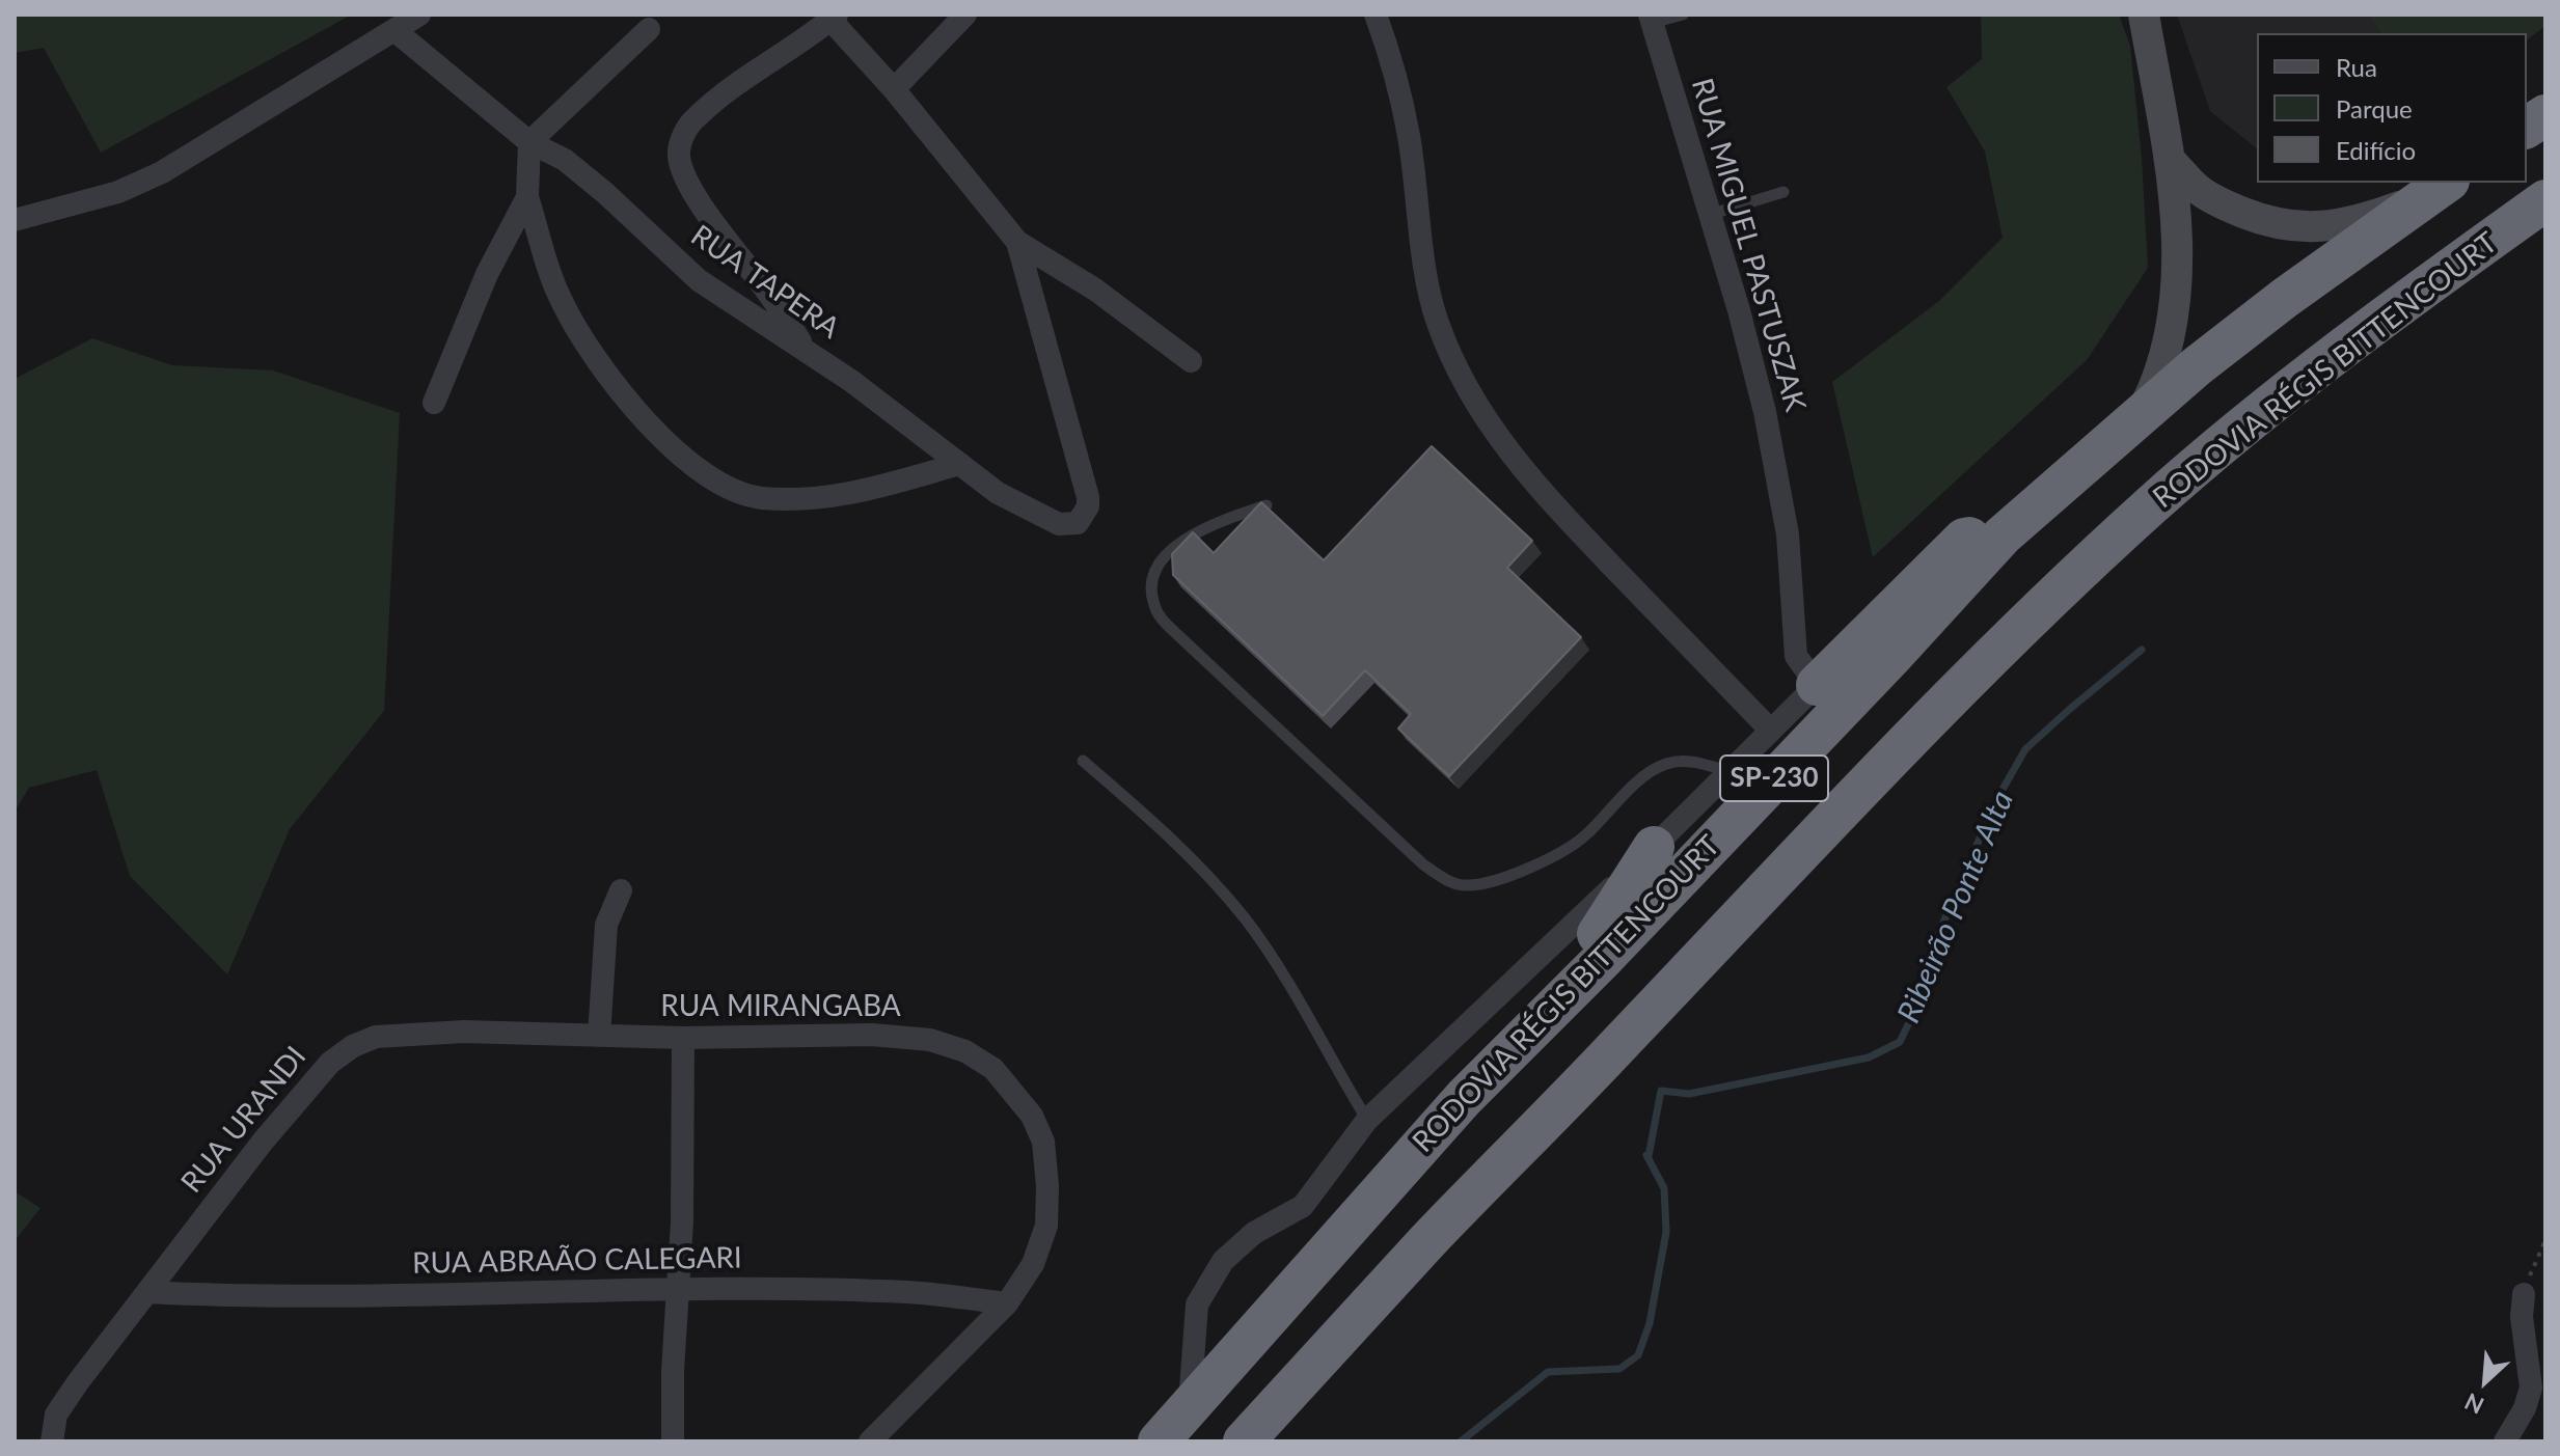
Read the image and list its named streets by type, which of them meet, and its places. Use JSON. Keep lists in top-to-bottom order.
{
  "streets": {
    "highway": ["RODOVIA RÉGIS BITTENCOURT", "SP-230"],
    "street": [
      "RUA MIGUEL PASTUSZAK",
      "RUA TAPERA",
      "RUA MIRANGABA",
      "RUA URANDI",
      "RUA ABRAÃO CALEGARI"
    ]
  },
  "crossings": [
    ["RUA MIRANGABA", "RUA URANDI"],
    ["RUA MIRANGABA", "RUA ABRAÃO CALEGARI"],
    ["RUA URANDI", "RUA ABRAÃO CALEGARI"]
  ],
  "water": ["Ribeirão Ponte Alta"],
  "legend": ["Rua", "Parque", "Edifício"],
  "north": "bottom left"
}
